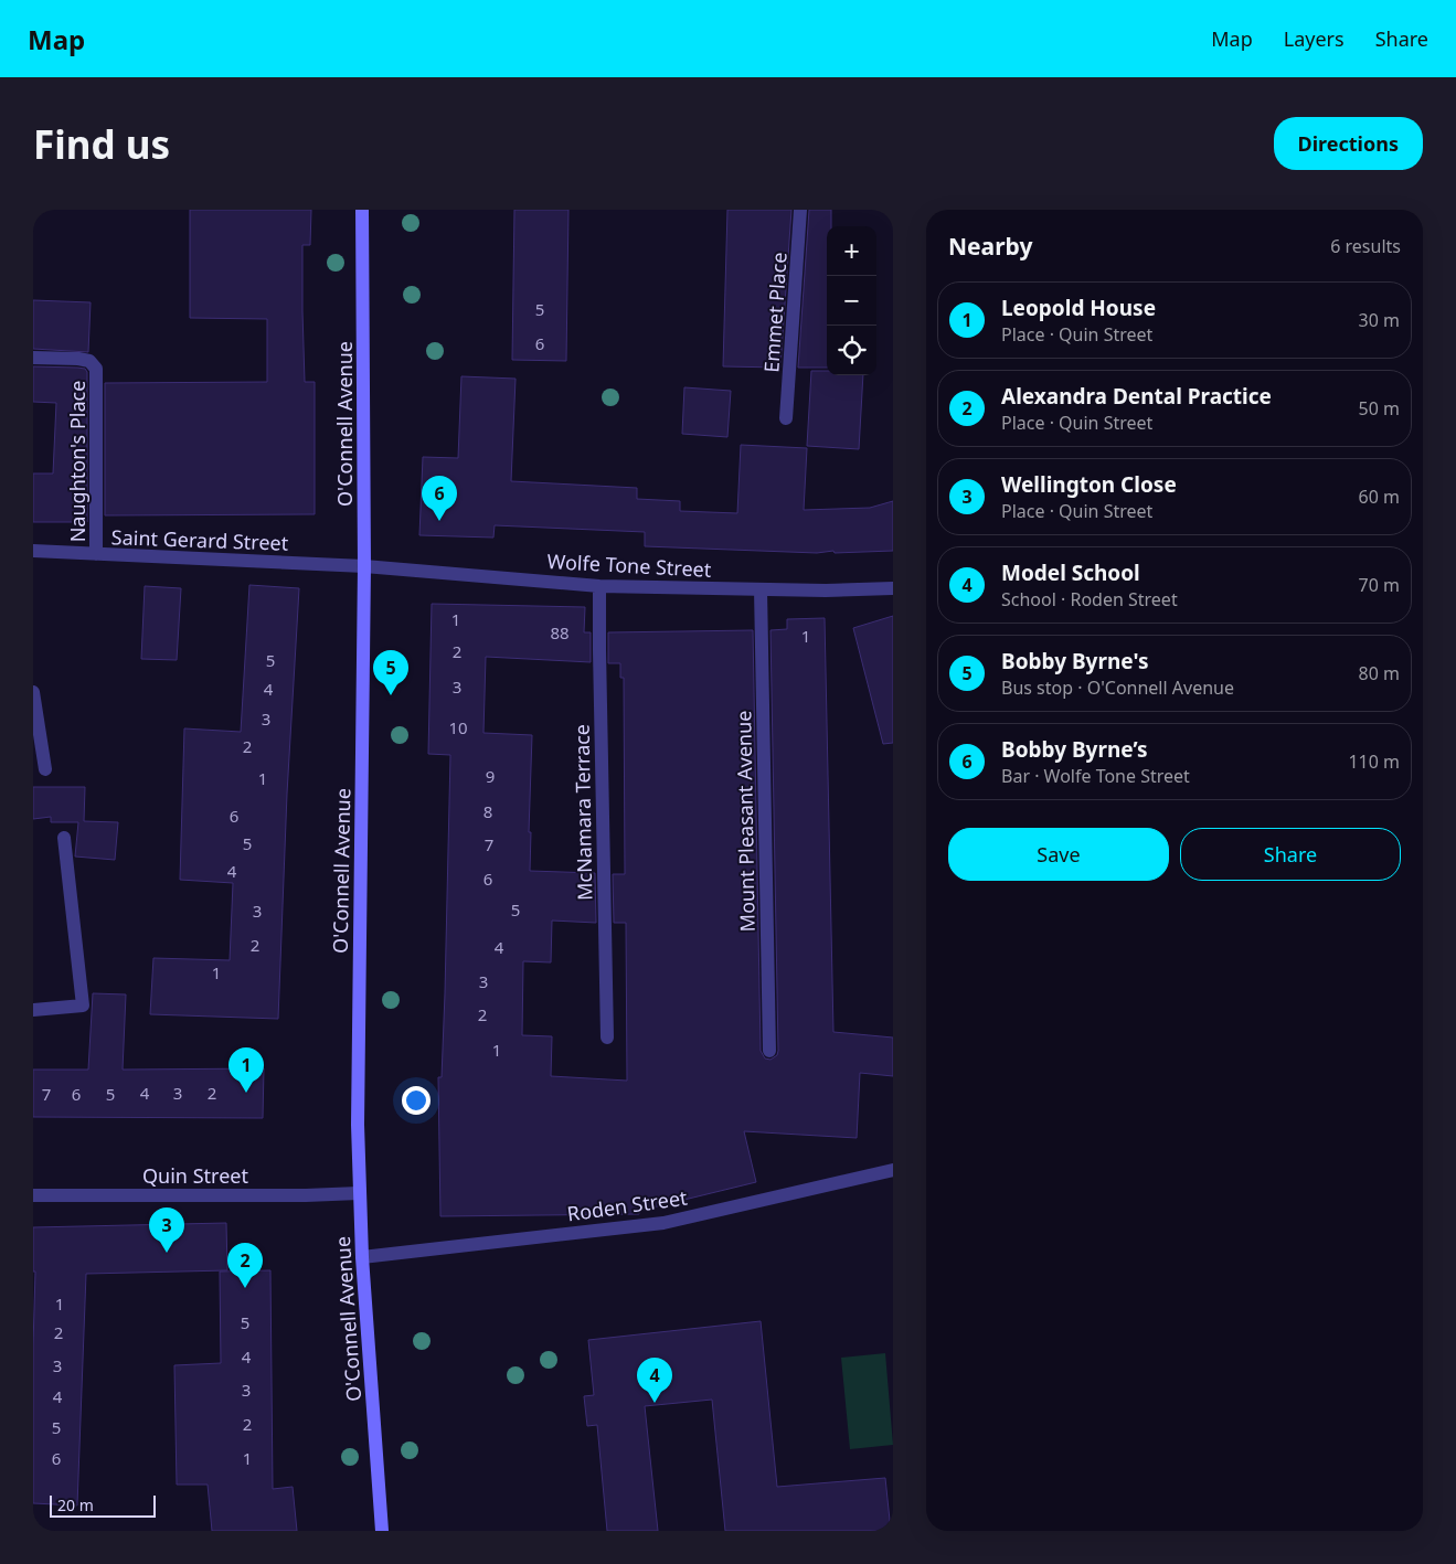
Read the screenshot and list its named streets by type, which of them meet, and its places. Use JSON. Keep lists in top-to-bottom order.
{
  "streets": {
    "main road": ["O'Connell Avenue"],
    "street": [
      "Emmet Place",
      "Naughton's Place",
      "Saint Gerard Street",
      "Wolfe Tone Street",
      "McNamara Terrace",
      "Mount Pleasant Avenue",
      "Quin Street",
      "Roden Street"
    ]
  },
  "crossings": [
    ["O'Connell Avenue", "Saint Gerard Street"],
    ["O'Connell Avenue", "Wolfe Tone Street"],
    ["O'Connell Avenue", "Quin Street"],
    ["O'Connell Avenue", "Roden Street"],
    ["Naughton's Place", "Saint Gerard Street"],
    ["Saint Gerard Street", "Wolfe Tone Street"],
    ["Wolfe Tone Street", "McNamara Terrace"],
    ["Wolfe Tone Street", "Mount Pleasant Avenue"]
  ],
  "house_numbers": [
    "5",
    "6",
    "1",
    "88",
    "1",
    "2",
    "5",
    "3",
    "4",
    "3",
    "10",
    "2",
    "9",
    "1",
    "8",
    "6",
    "5",
    "7",
    "4",
    "6",
    "5",
    "3",
    "2",
    "4",
    "1",
    "3",
    "2",
    "1",
    "4",
    "3",
    "2",
    "7",
    "6",
    "5",
    "1",
    "5",
    "2",
    "4",
    "3",
    "3",
    "4",
    "2",
    "5",
    "6",
    "1"
  ],
  "scale_bar": "20 m",
  "page": {
    "header": "Map",
    "nav": ["Map", "Layers", "Share"],
    "buttons": [
      "Directions",
      ["Save", "Share"]
    ],
    "title": "Find us",
    "heading": ["Nearby", "6 results"],
    "map_buttons": ["+", "−"],
    "list": [
      {
        "mark": "1",
        "name": "Leopold House",
        "note": "Place · Quin Street",
        "value": "30 m"
      },
      {
        "mark": "2",
        "name": "Alexandra Dental Practice",
        "note": "Place · Quin Street",
        "value": "50 m"
      },
      {
        "mark": "3",
        "name": "Wellington Close",
        "note": "Place · Quin Street",
        "value": "60 m"
      },
      {
        "mark": "4",
        "name": "Model School",
        "note": "School · Roden Street",
        "value": "70 m"
      },
      {
        "mark": "5",
        "name": "Bobby Byrne's",
        "note": "Bus stop · O'Connell Avenue",
        "value": "80 m"
      },
      {
        "mark": "6",
        "name": "Bobby Byrne’s",
        "note": "Bar · Wolfe Tone Street",
        "value": "110 m"
      }
    ],
    "pins": [
      "6",
      "5",
      "1",
      "3",
      "2",
      "4"
    ],
    "scale": "20 m"
  }
}
